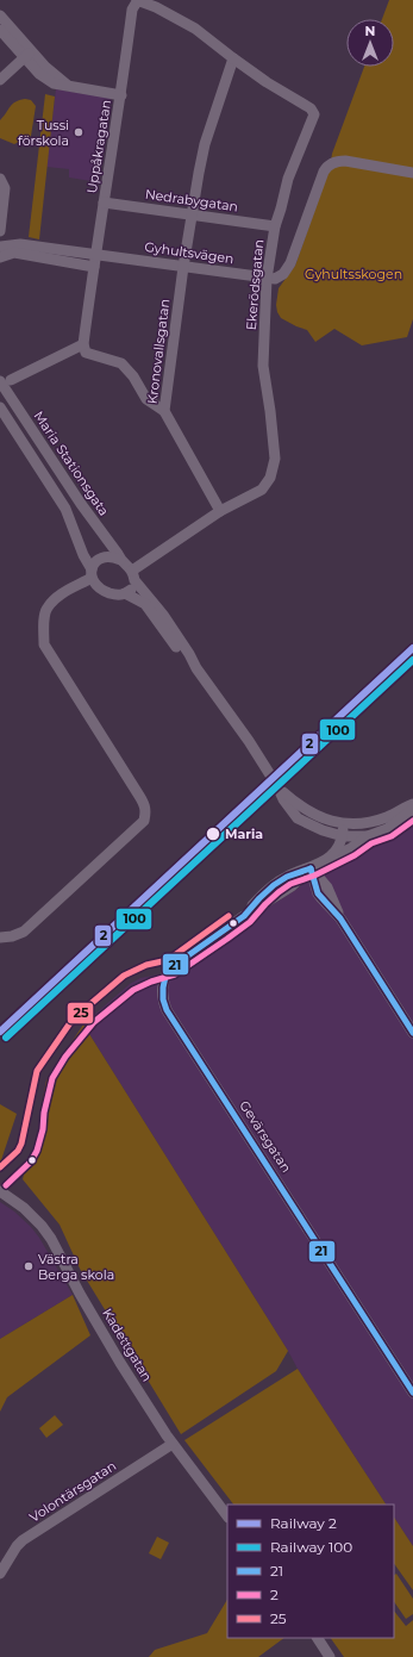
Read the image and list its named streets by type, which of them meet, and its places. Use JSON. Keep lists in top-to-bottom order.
{
  "streets": {
    "street": [
      "Uppåkragatan",
      "Nedrabygatan",
      "Gyhultsvägen",
      "Ekerödsgatan",
      "Kronovallsgatan",
      "Maria Stationsgata",
      "Gevärsgatan",
      "Kadettgatan",
      "Volontärsgatan"
    ]
  },
  "crossings": [
    ["Uppåkragatan", "Nedrabygatan"],
    ["Uppåkragatan", "Gyhultsvägen"],
    ["Uppåkragatan", "Ekerödsgatan"],
    ["Nedrabygatan", "Ekerödsgatan"],
    ["Nedrabygatan", "Kronovallsgatan"],
    ["Gyhultsvägen", "Ekerödsgatan"],
    ["Gyhultsvägen", "Kronovallsgatan"],
    ["Ekerödsgatan", "Kronovallsgatan"],
    ["Ekerödsgatan", "Maria Stationsgata"],
    ["Maria Stationsgata", "Gevärsgatan"],
    ["Kadettgatan", "Volontärsgatan"]
  ],
  "parks": ["Gyhultsskogen"],
  "places": ["Tussi förskola", "Maria", "Västra Berga skola"],
  "lines": [
    "rail line 2",
    "rail line 100",
    "transit line 2",
    "transit line 21",
    "transit line 25"
  ],
  "legend": [
    "Railway 2",
    "Railway 100",
    "21",
    "2",
    "25"
  ],
  "north": "top"
}
